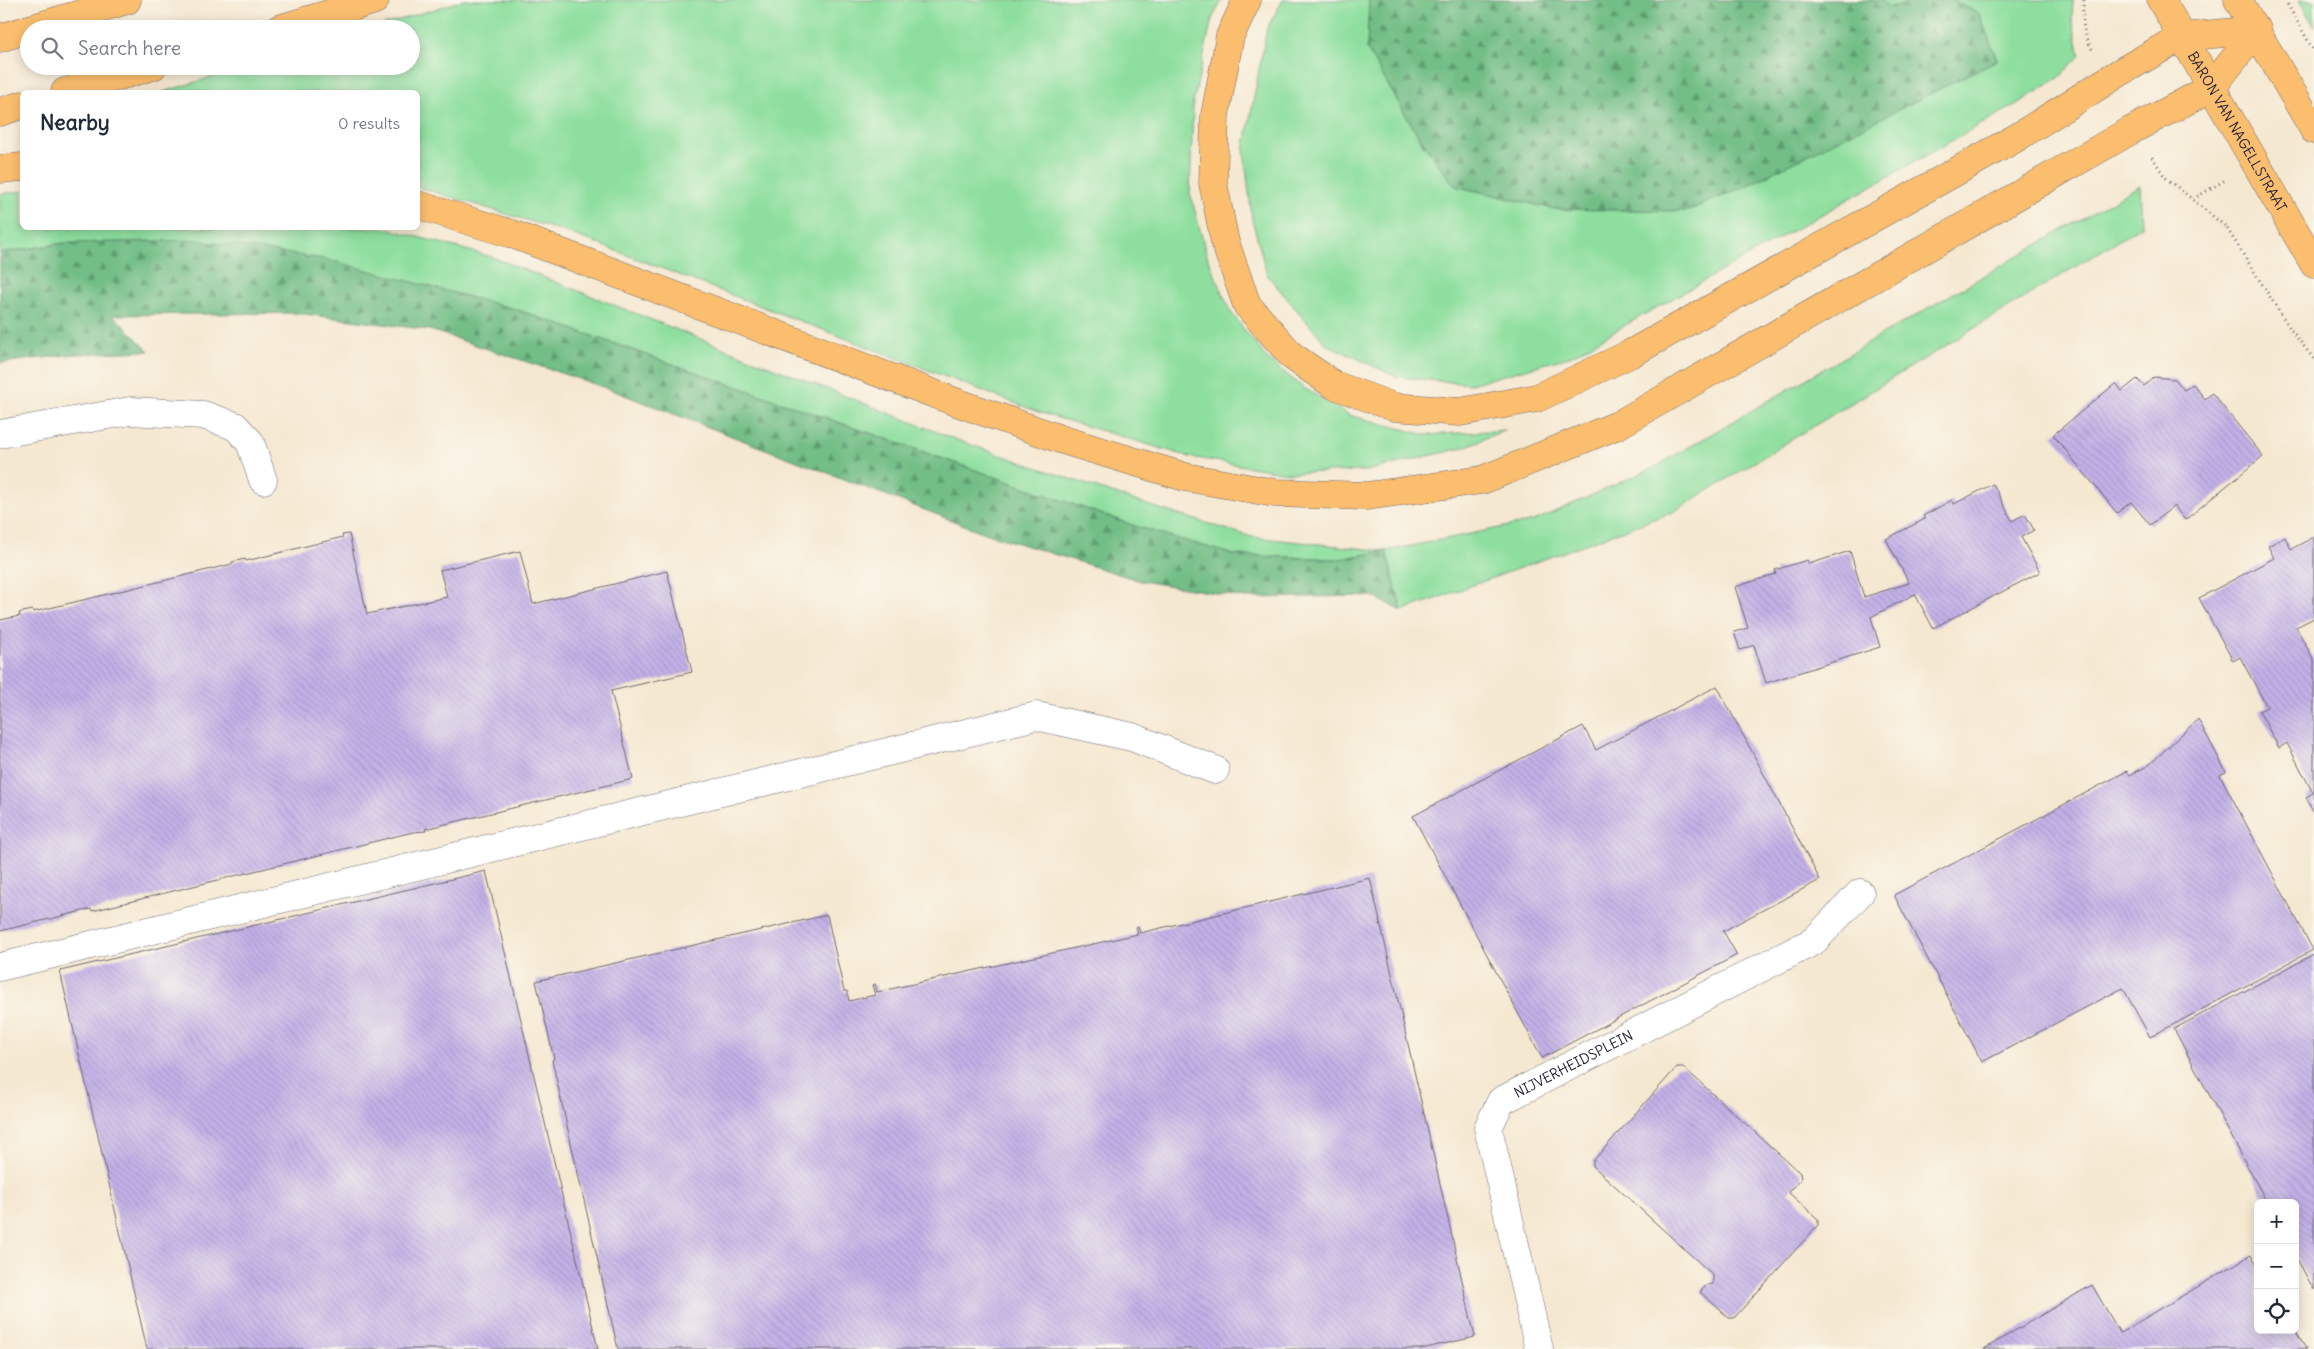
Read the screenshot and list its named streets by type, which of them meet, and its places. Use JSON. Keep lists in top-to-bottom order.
{
  "streets": {
    "main road": ["BARON VAN NAGELLSTRAAT"],
    "lane": ["NIJVERHEIDSPLEIN"]
  },
  "page": {
    "search": "Search here",
    "heading": ["Nearby", "0 results"],
    "map_buttons": ["+", "−"]
  }
}
